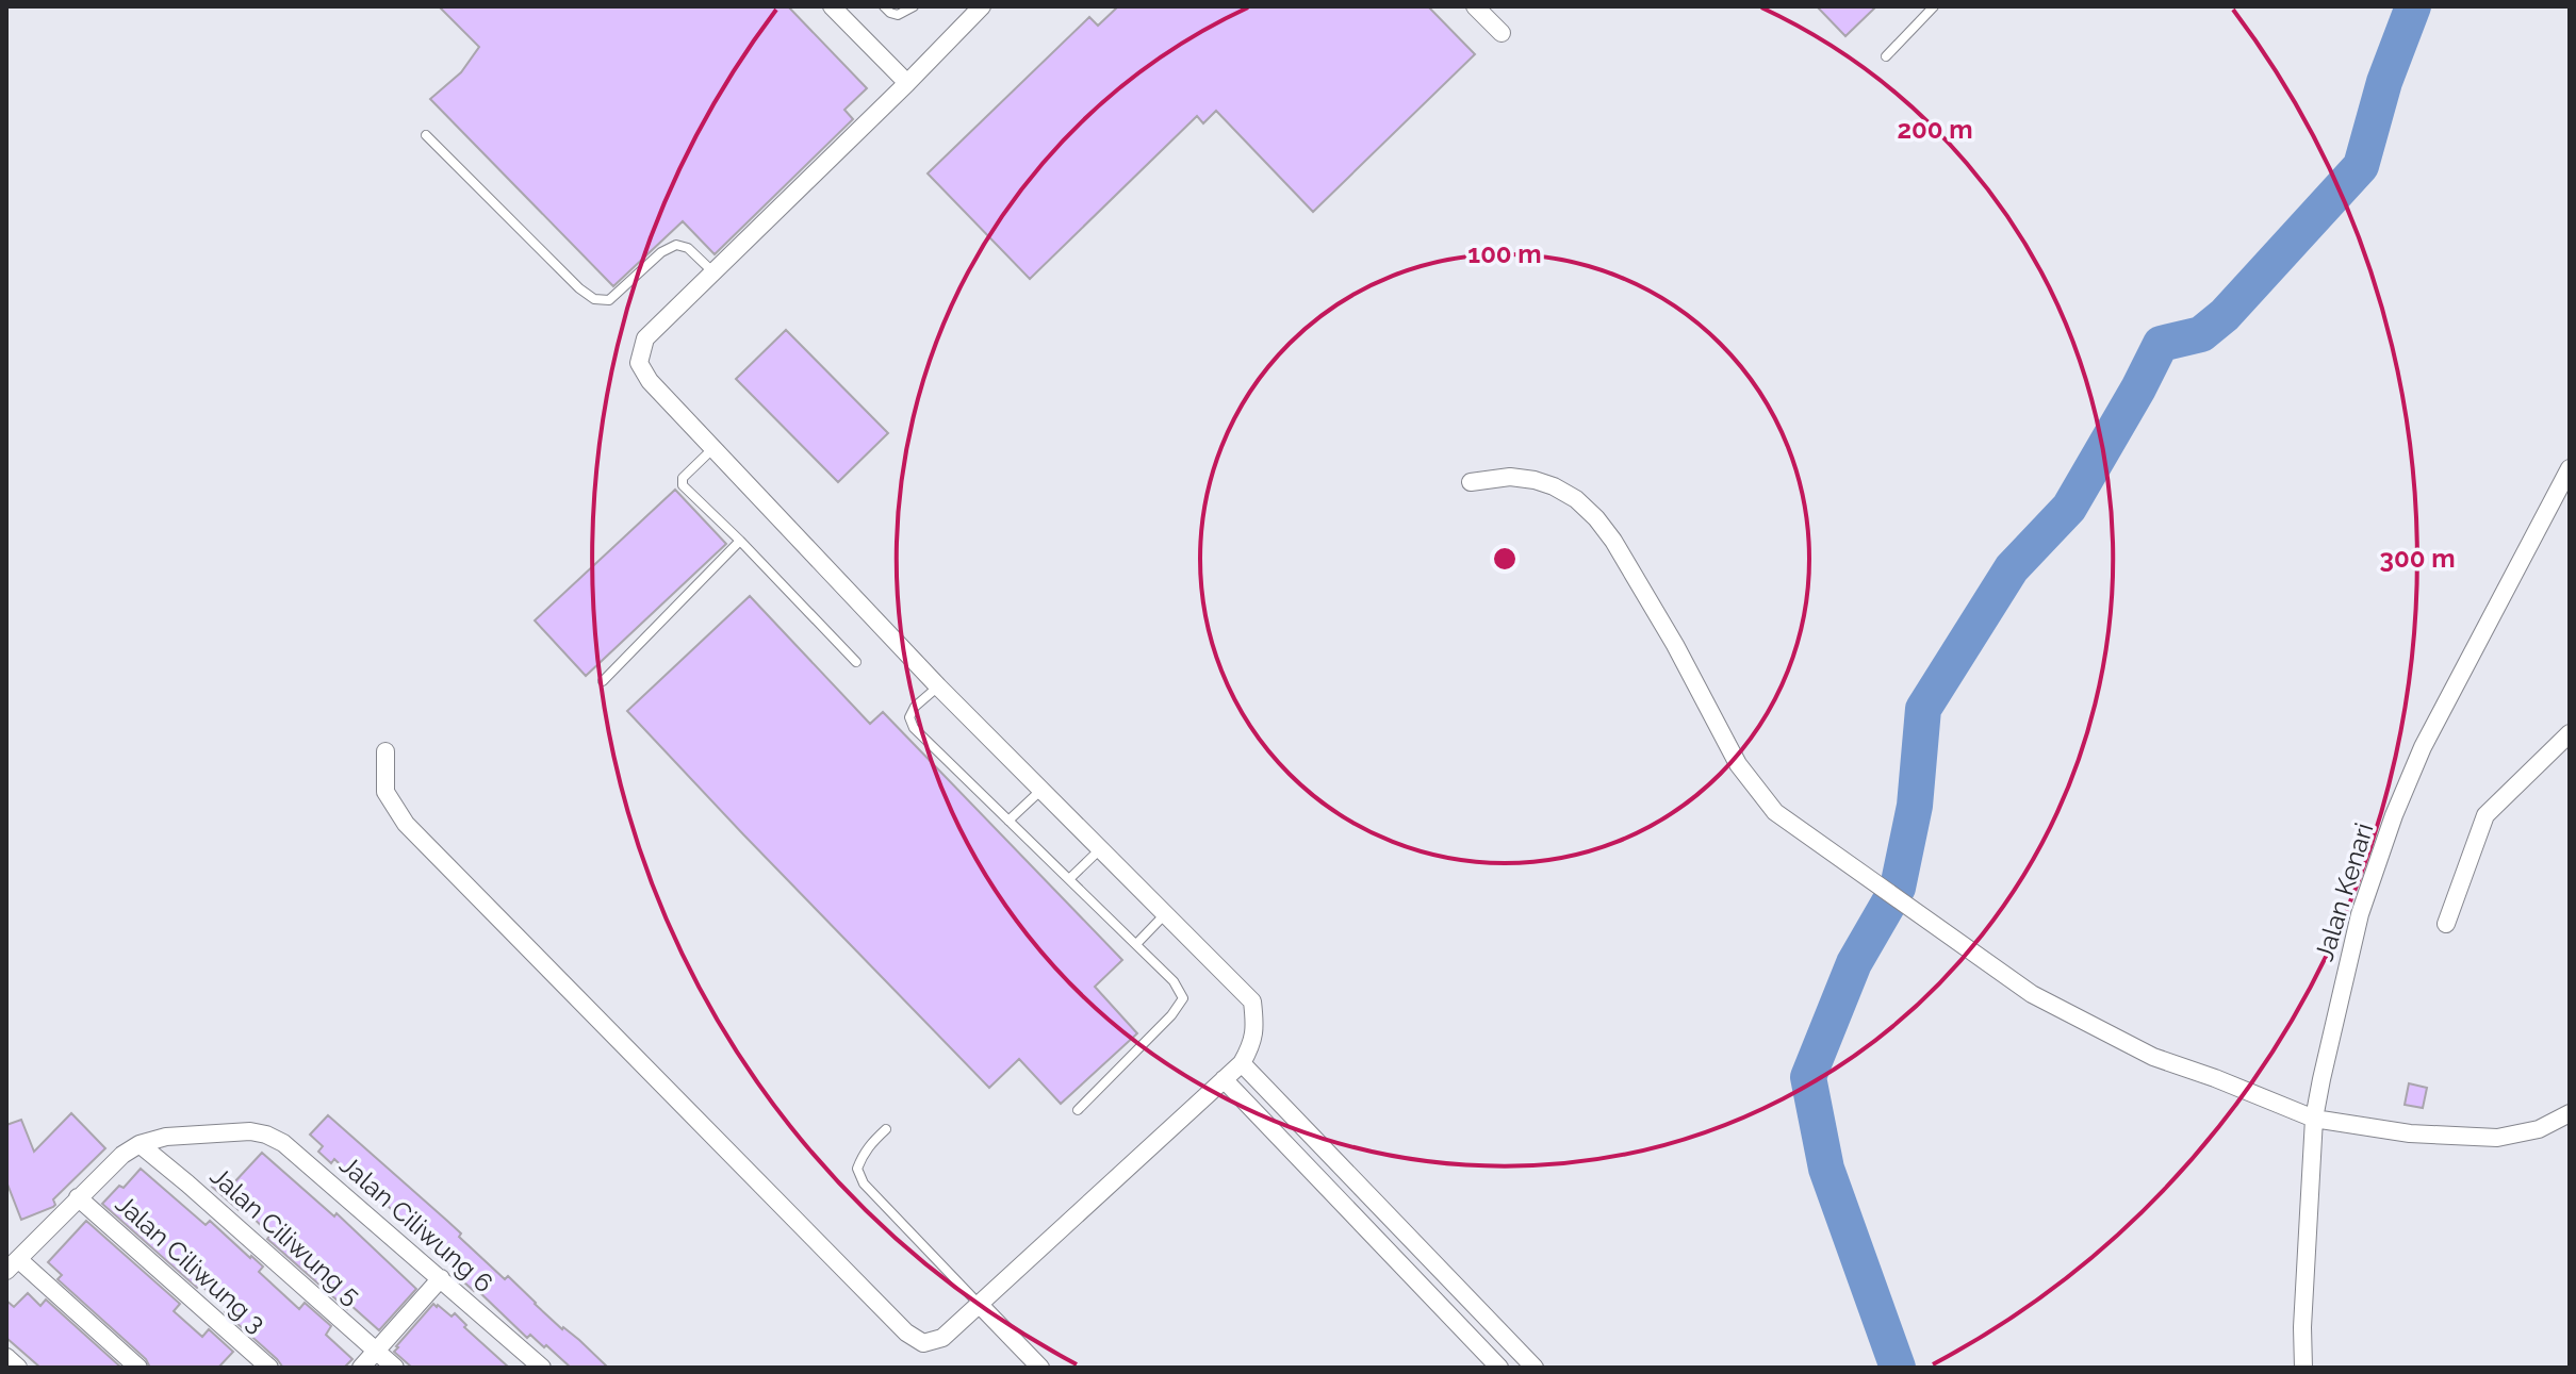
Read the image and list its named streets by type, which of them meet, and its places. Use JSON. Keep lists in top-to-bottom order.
{
  "streets": {
    "street": [
      "Jalan Kenari",
      "Jalan Ciliwung 6",
      "Jalan Ciliwung 5",
      "Jalan Ciliwung 3"
    ]
  },
  "crossings": [
    ["Jalan Ciliwung 6", "Jalan Ciliwung 5"]
  ],
  "rings": ["200 m", "100 m", "300 m"]
}
